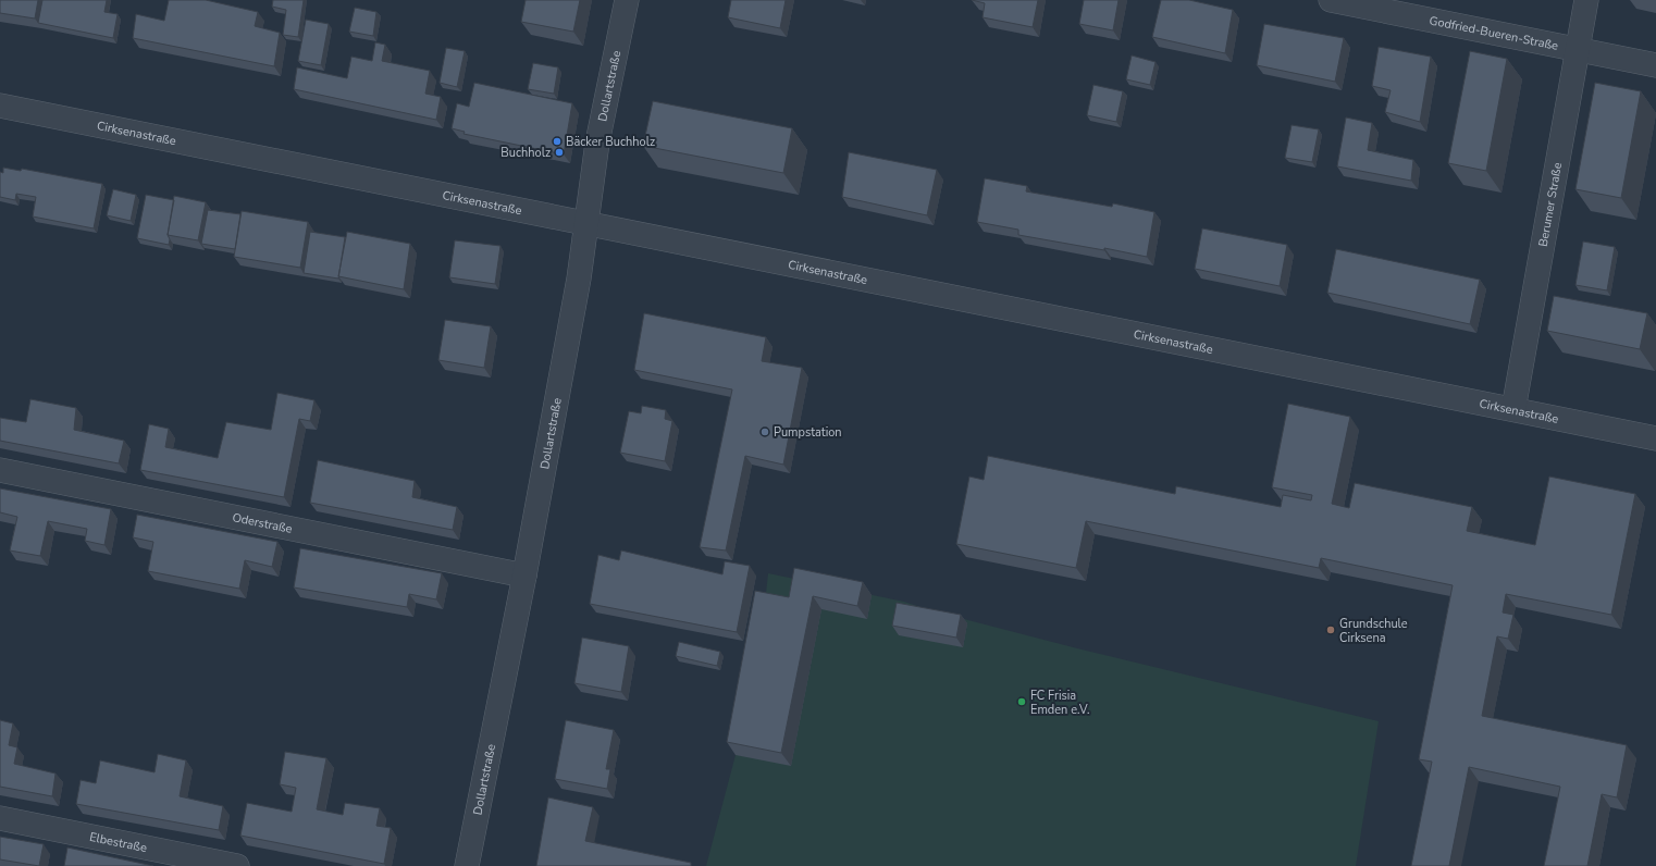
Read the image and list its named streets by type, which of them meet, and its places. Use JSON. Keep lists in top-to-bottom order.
{
  "streets": {
    "street": [
      "Godfried-Bueren-Straße",
      "Dollartstraße",
      "Cirksenastraße",
      "Berumer Straße",
      "Oderstraße",
      "Elbestraße"
    ]
  },
  "crossings": [
    ["Godfried-Bueren-Straße", "Berumer Straße"],
    ["Dollartstraße", "Cirksenastraße"],
    ["Dollartstraße", "Oderstraße"],
    ["Cirksenastraße", "Berumer Straße"]
  ],
  "places": [
    "Bäcker Buchholz",
    "Buchholz",
    "Pumpstation",
    "Grundschule Cirksena",
    "FC Frisia Emden e.V."
  ]
}
